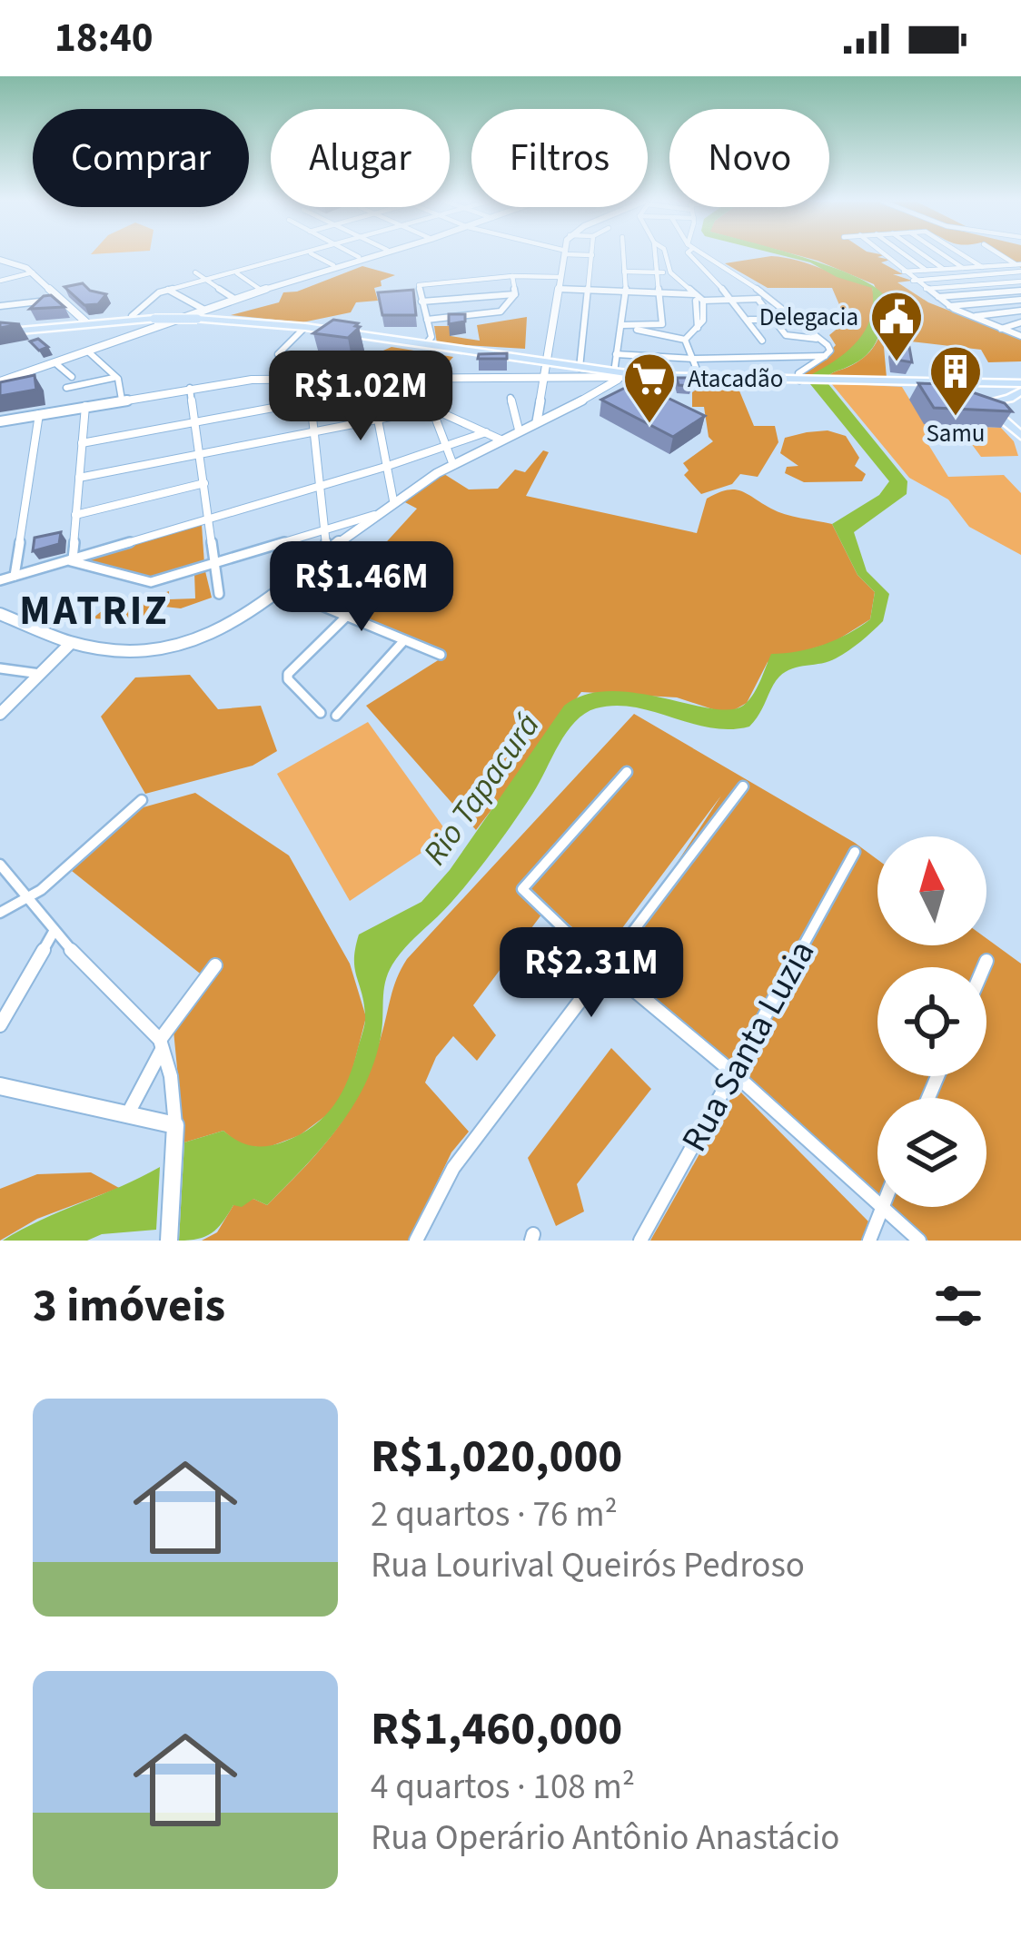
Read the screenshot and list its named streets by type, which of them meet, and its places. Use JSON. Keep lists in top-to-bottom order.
{
  "streets": {
    "street": ["Rua Santa Luzia"]
  },
  "districts": ["MATRIZ"],
  "water": ["Rio Tapacurá"],
  "places": {
    "public building": ["Delegacia"],
    "building": ["Samu"],
    "supermarket": ["Atacadão"]
  },
  "north": "top",
  "page": {
    "status": "18:40",
    "chip": [
      "Comprar",
      "Alugar",
      "Filtros",
      "Novo"
    ],
    "price": ["R$1.02M", "R$1.46M", "R$2.31M"],
    "heading": "3 imóveis",
    "list": [
      {
        "name": "R$1,020,000",
        "note": "2 quartos · 76 m² · Rua Lourival Queirós Pedroso"
      },
      {
        "name": "R$1,460,000",
        "note": "4 quartos · 108 m² · Rua Operário Antônio Anastácio"
      }
    ]
  }
}
